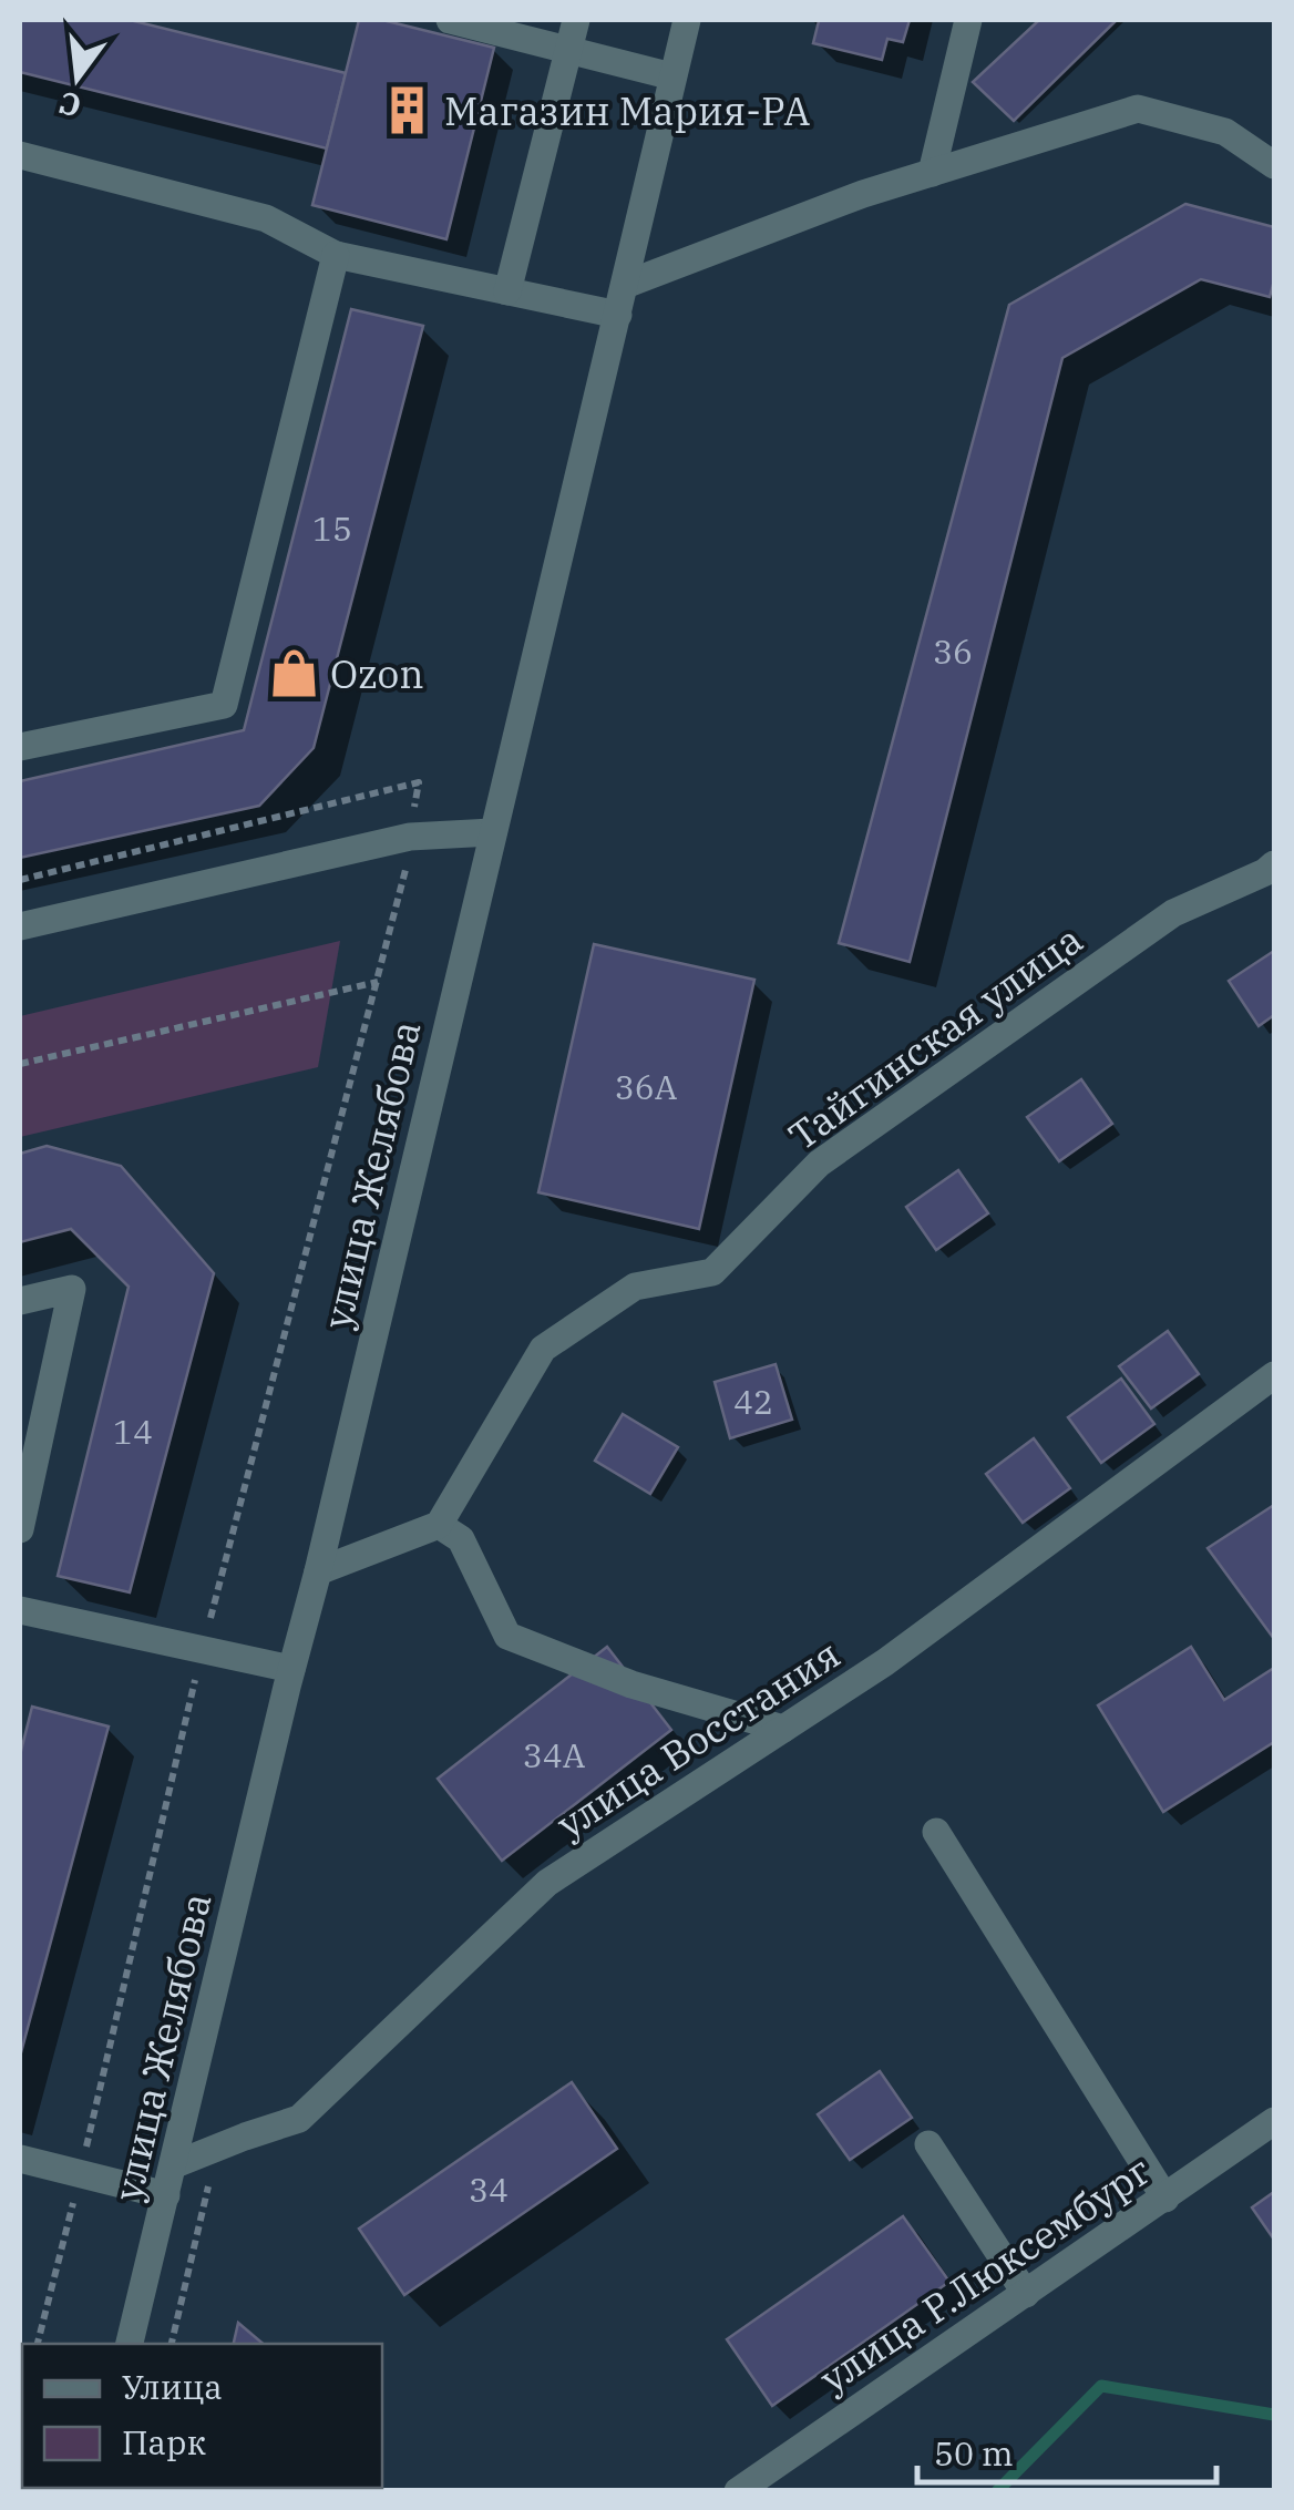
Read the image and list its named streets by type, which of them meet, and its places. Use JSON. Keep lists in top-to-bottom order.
{
  "streets": {
    "street": [
      "Тайгинская улица",
      "улица Желябова",
      "улица Восстания",
      "улица Р.Люксембург"
    ]
  },
  "crossings": [
    ["улица Желябова", "улица Восстания"]
  ],
  "places": {
    "building": ["Магазин Мария-РА"],
    "shop": ["Ozon"]
  },
  "house_numbers": [
    "15",
    "36",
    "36А",
    "42",
    "14",
    "34А",
    "34"
  ],
  "legend": ["Улица", "Парк"],
  "scale_bar": "50 m",
  "north": "bottom"
}
